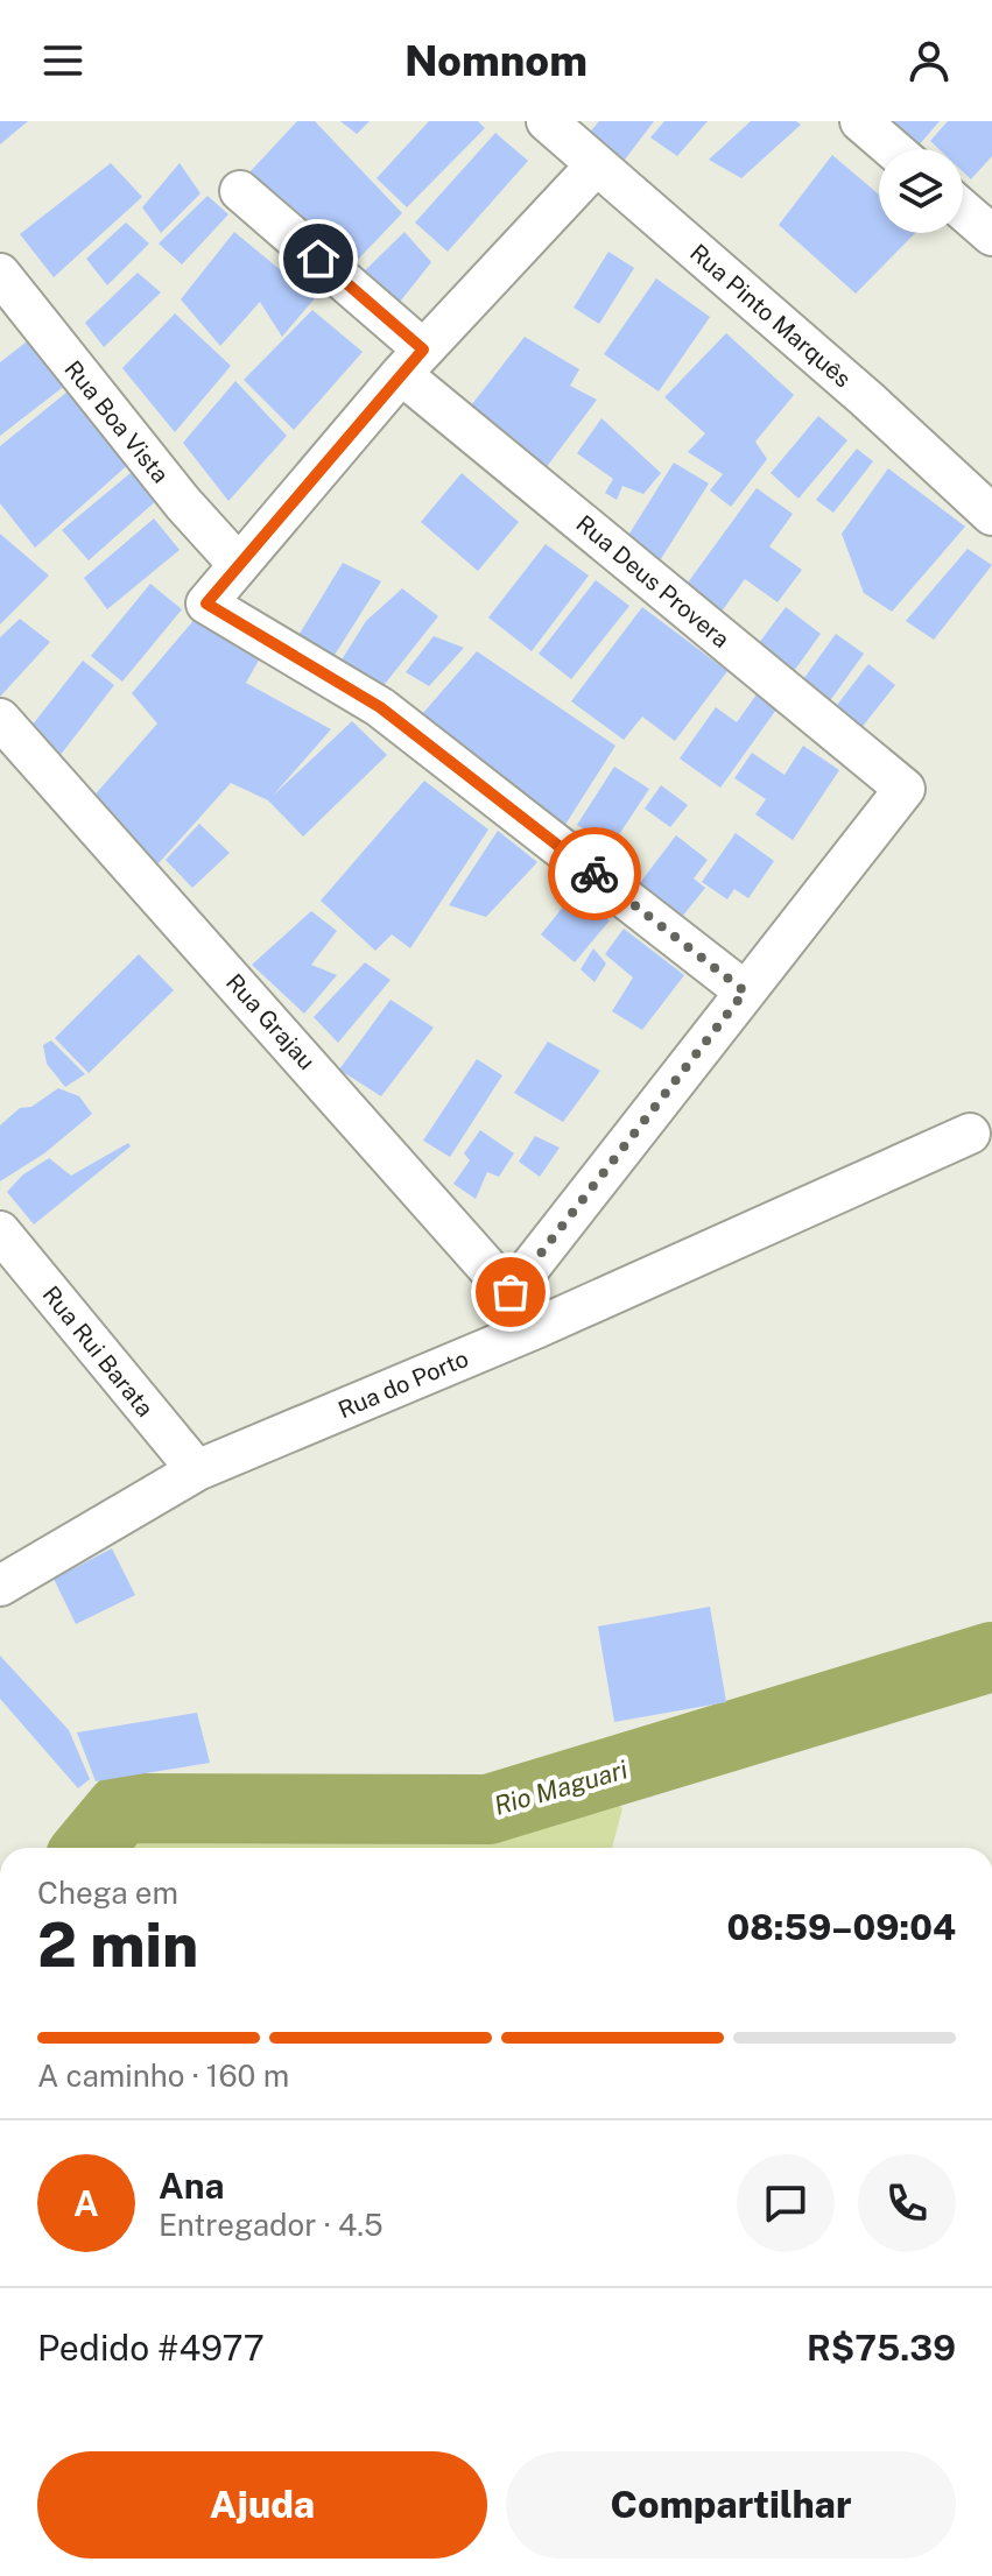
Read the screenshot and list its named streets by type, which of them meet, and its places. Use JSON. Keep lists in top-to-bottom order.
{
  "streets": {
    "street": [
      "Rua Pinto Marquês",
      "Rua Boa Vista",
      "Rua Deus Provera",
      "Rua Grajau",
      "Rua Rui Barata",
      "Rua do Porto"
    ]
  },
  "crossings": [
    ["Rua Grajau", "Rua do Porto"],
    ["Rua Rui Barata", "Rua do Porto"]
  ],
  "water": ["Rio Maguari"],
  "page": {
    "header": "Nomnom",
    "heading": ["2 min", "Chega em", "08:59–09:04"],
    "panel": [
      "Ana",
      "Entregador · 4.5",
      "Pedido #4977",
      "R$75.39"
    ],
    "bar": "A caminho · 160 m",
    "round": "A",
    "buttons": ["Ajuda", "Compartilhar"]
  }
}
